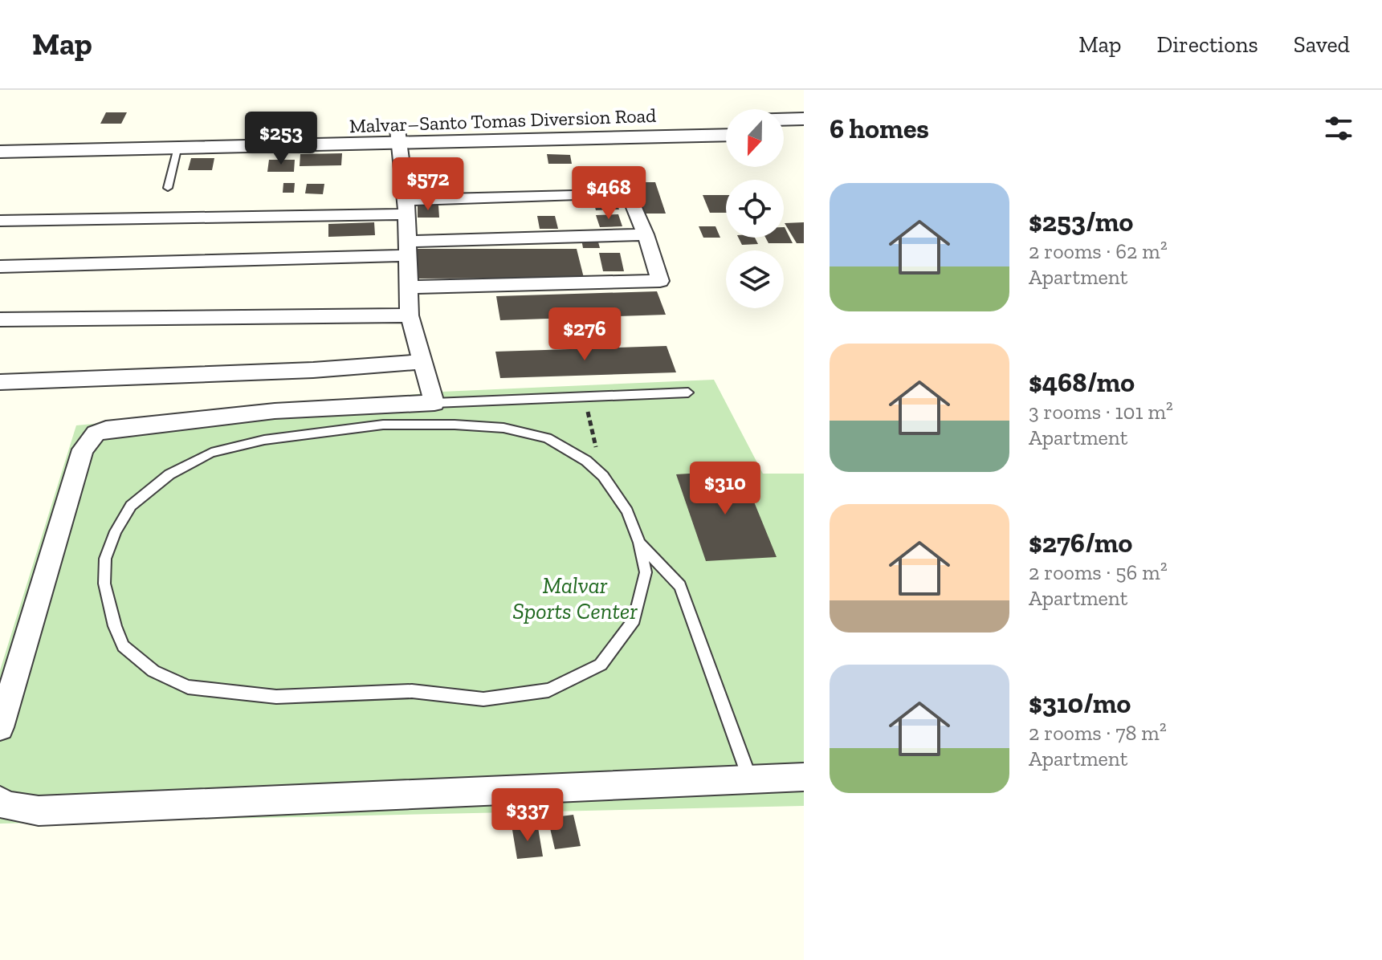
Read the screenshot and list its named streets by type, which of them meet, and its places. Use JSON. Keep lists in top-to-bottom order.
{
  "streets": {
    "street": ["Malvar–Santo Tomas Diversion Road"]
  },
  "parks": ["Malvar Sports Center"],
  "north": "bottom",
  "page": {
    "header": "Map",
    "nav": ["Map", "Directions", "Saved"],
    "heading": "6 homes",
    "price": [
      "$253",
      "$572",
      "$468",
      "$276",
      "$310",
      "$337"
    ],
    "list": [
      {
        "name": "$253/mo",
        "note": "2 rooms · 62 m² · Apartment"
      },
      {
        "name": "$468/mo",
        "note": "3 rooms · 101 m² · Apartment"
      },
      {
        "name": "$276/mo",
        "note": "2 rooms · 56 m² · Apartment"
      },
      {
        "name": "$310/mo",
        "note": "2 rooms · 78 m² · Apartment"
      }
    ]
  }
}
